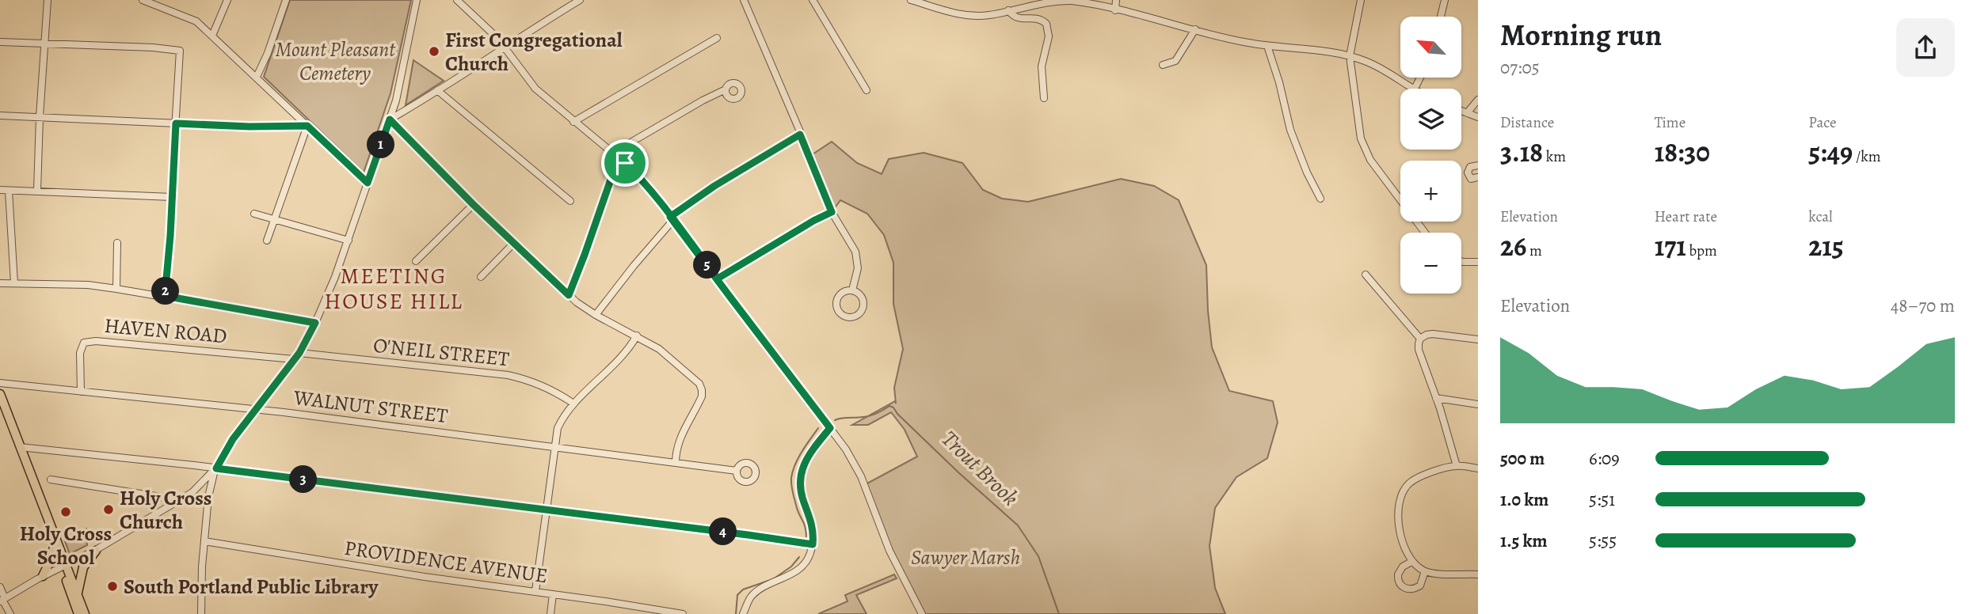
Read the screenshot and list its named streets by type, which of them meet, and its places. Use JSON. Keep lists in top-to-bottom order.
{
  "streets": {
    "street": [
      "HAVEN ROAD",
      "O'NEIL STREET",
      "WALNUT STREET",
      "PROVIDENCE AVENUE"
    ]
  },
  "crossings": [
    ["HAVEN ROAD", "WALNUT STREET"]
  ],
  "districts": ["MEETING HOUSE HILL"],
  "water": ["Trout Brook"],
  "parks": ["Mount Pleasant Cemetery", "Sawyer Marsh"],
  "places": [
    "First Congregational Church",
    "Holy Cross Church",
    "Holy Cross School",
    "South Portland Public Library"
  ],
  "north": "top left",
  "page": {
    "heading": ["Morning run", "07:05"],
    "map_buttons": ["+", "−"],
    "stats": [
      ["Distance", "3.18 km"],
      ["Time", "18:30"],
      ["Pace", "5:49 /km"],
      ["Elevation", "26 m"],
      ["Heart rate", "171 bpm"],
      ["kcal", "215"]
    ],
    "pins": [
      "1",
      "5",
      "2",
      "3",
      "4"
    ],
    "chart": ["Elevation", "48–70 m"],
    "list": [
      {
        "name": "500 m",
        "note": "6:09"
      },
      {
        "name": "1.0 km",
        "note": "5:51"
      },
      {
        "name": "1.5 km",
        "note": "5:55"
      }
    ]
  }
}
